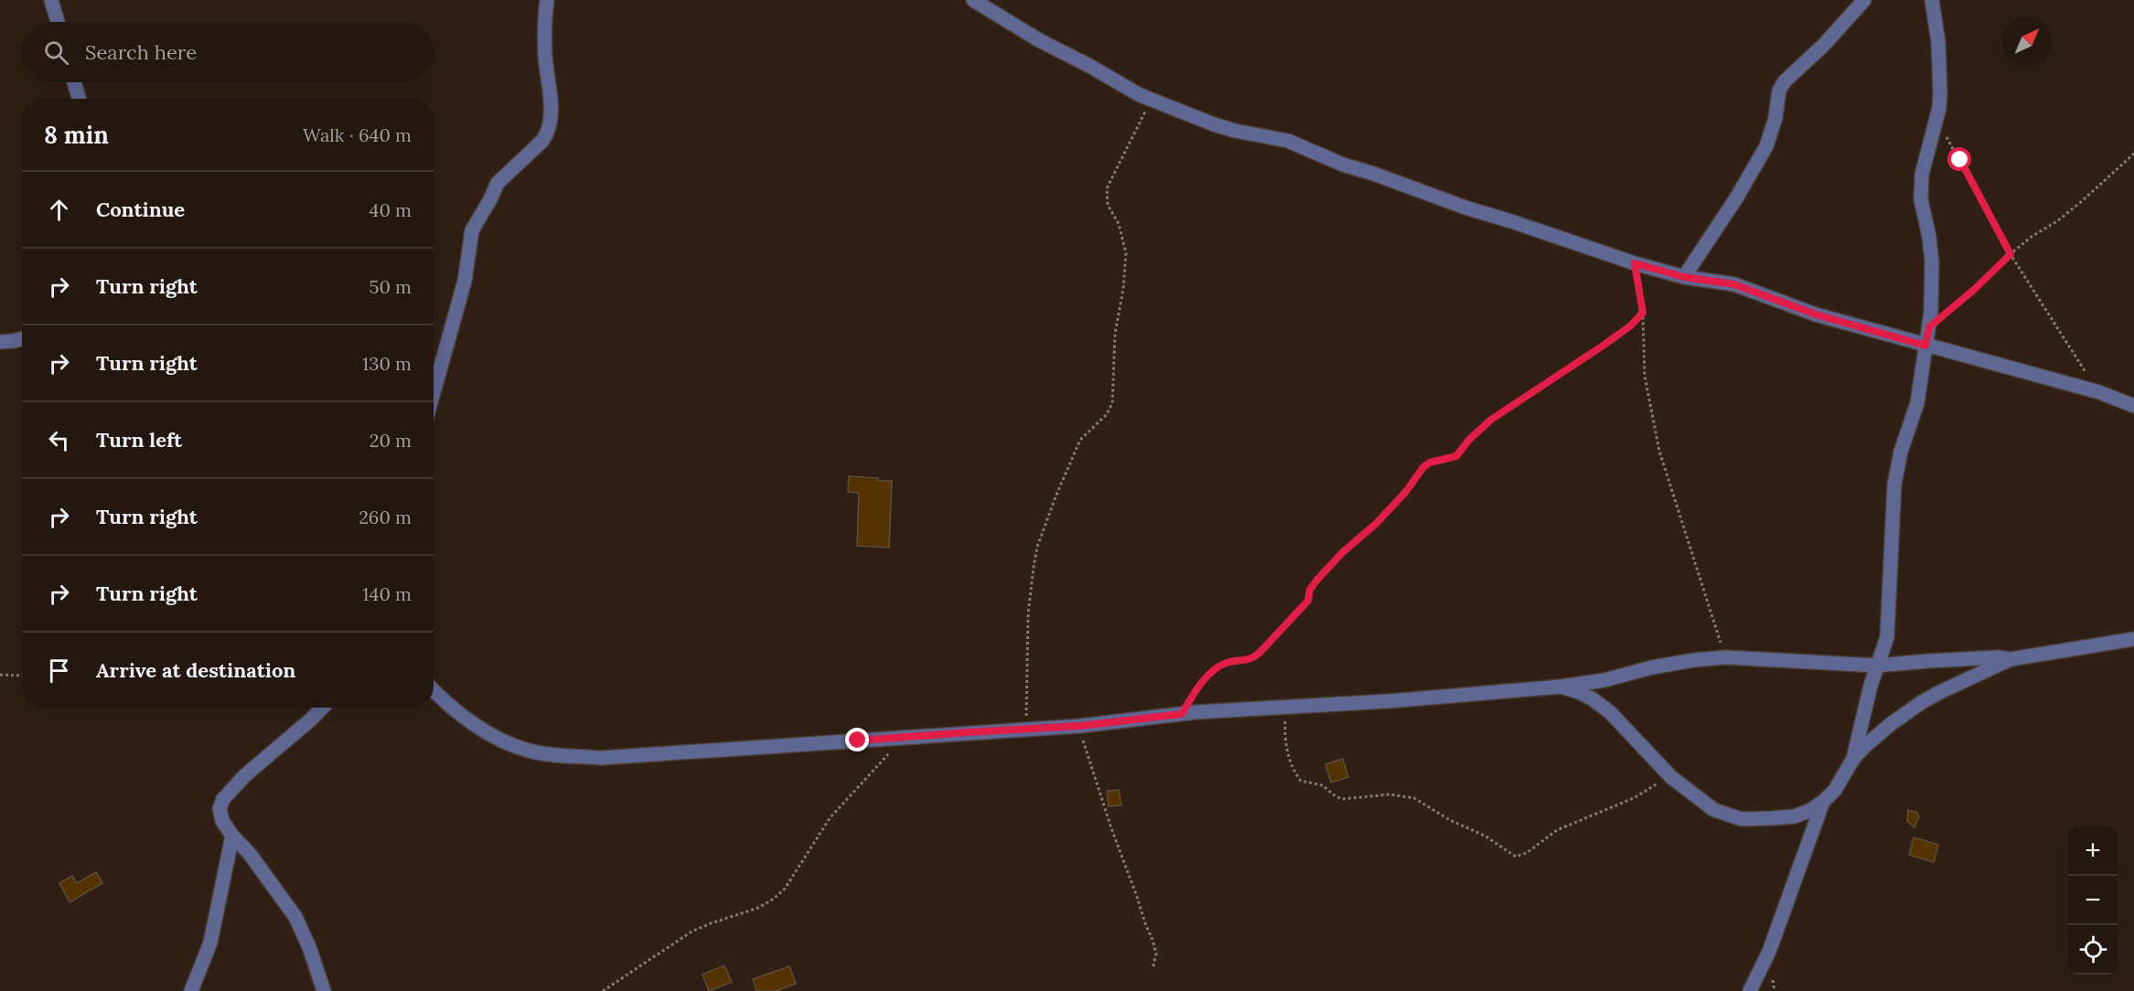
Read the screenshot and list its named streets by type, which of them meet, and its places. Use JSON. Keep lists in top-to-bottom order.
{
  "north": "top right",
  "page": {
    "search": "Search here",
    "heading": ["8 min", "Walk · 640 m"],
    "list": [
      ["Continue", "40 m"],
      ["Turn right", "50 m"],
      ["Turn right", "130 m"],
      ["Turn left", "20 m"],
      ["Turn right", "260 m"],
      ["Turn right", "140 m"],
      "Arrive at destination"
    ],
    "map_buttons": ["+", "−"]
  }
}
